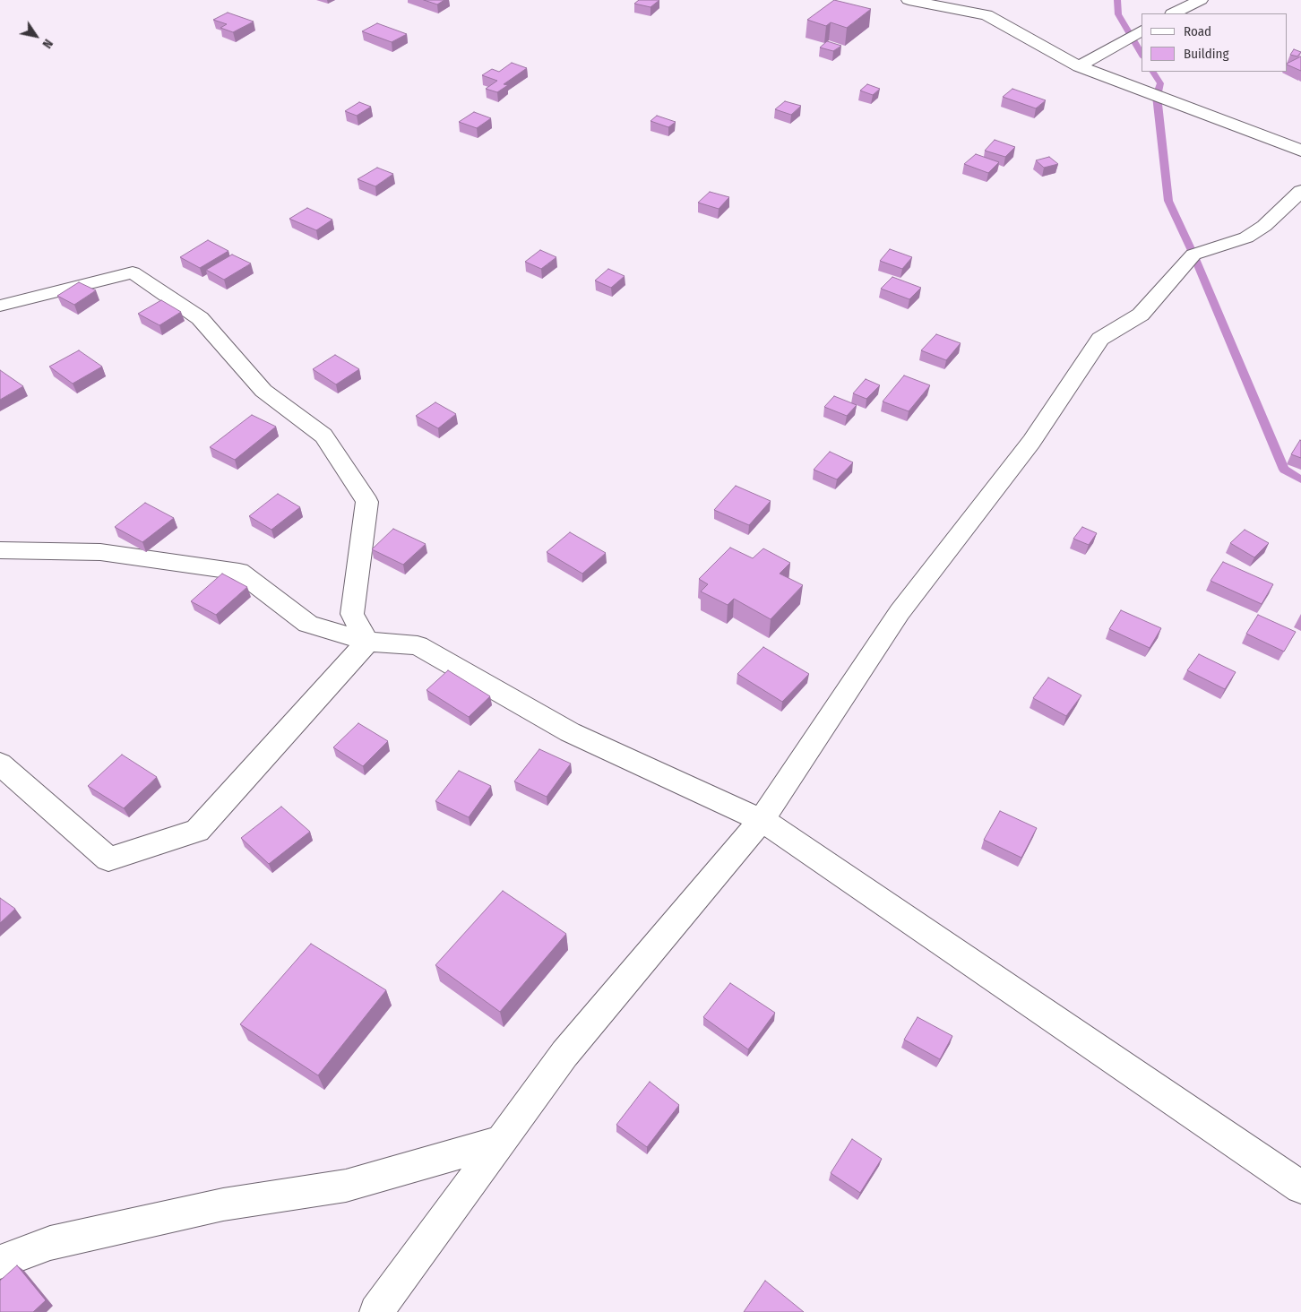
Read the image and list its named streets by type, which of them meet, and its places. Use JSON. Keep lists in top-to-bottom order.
{
  "legend": ["Road", "Building"],
  "north": "bottom right"
}
